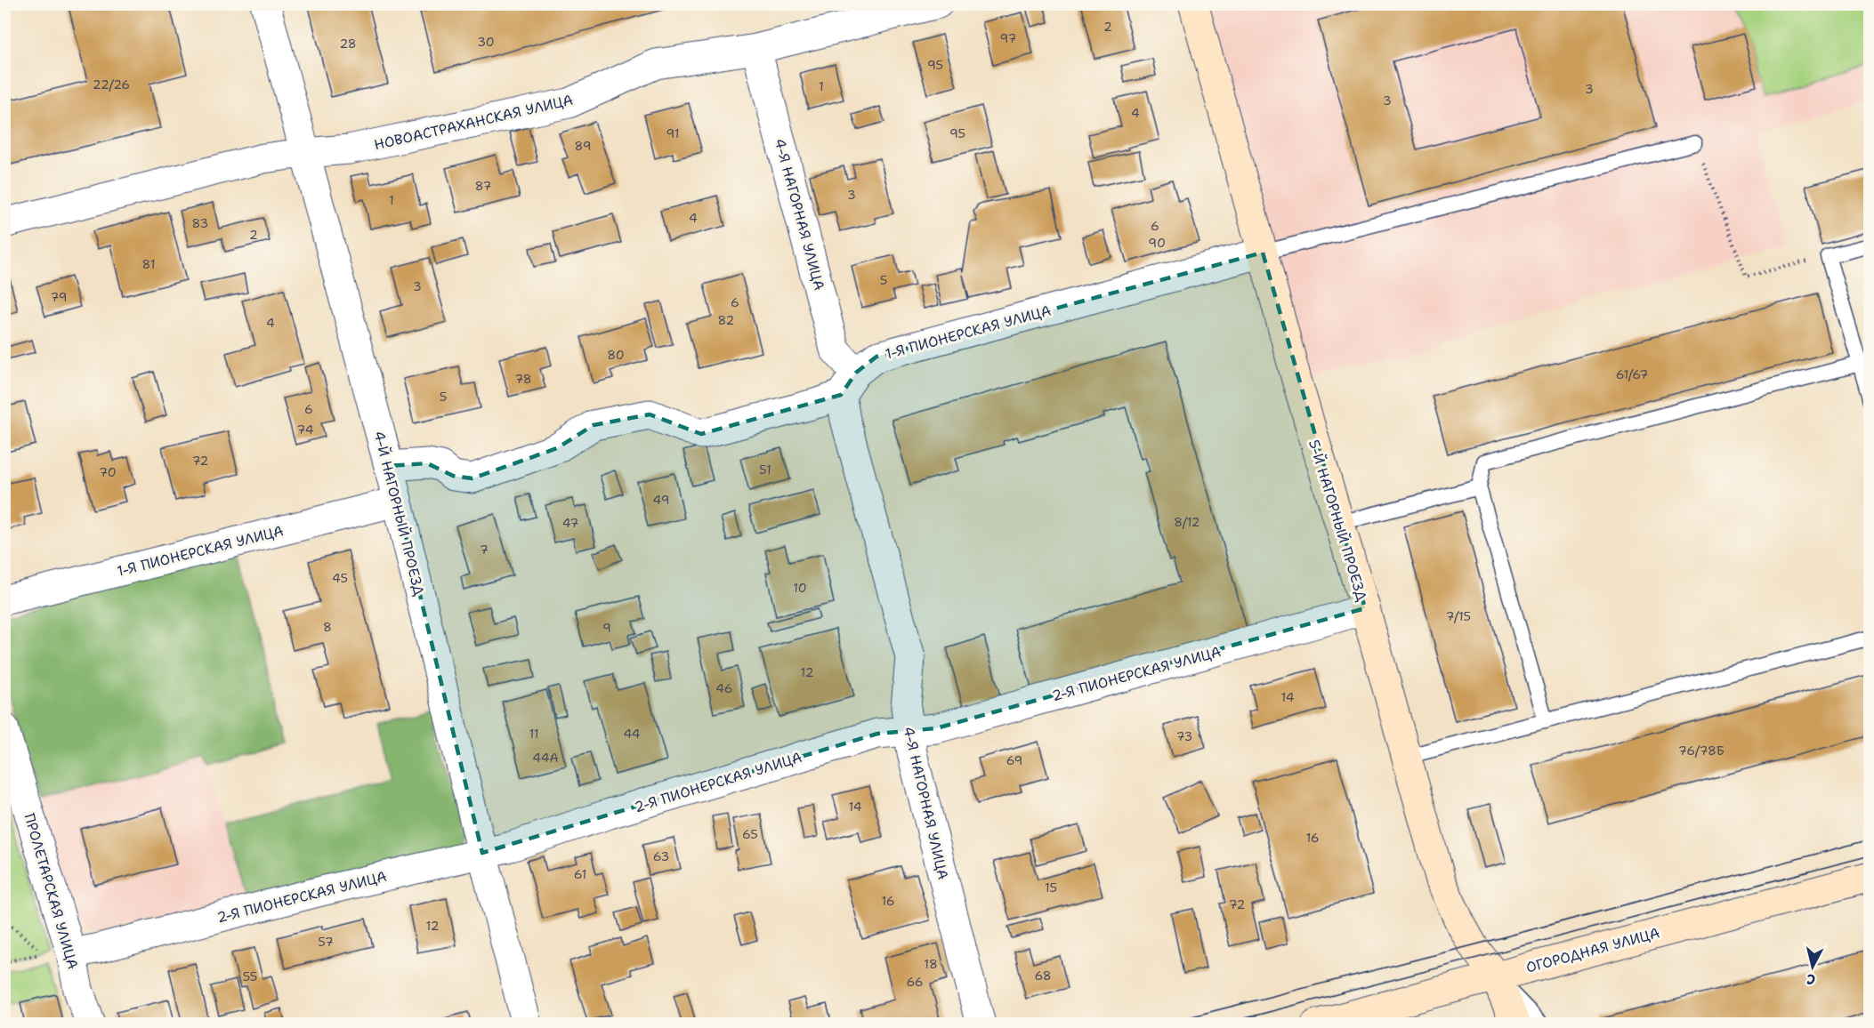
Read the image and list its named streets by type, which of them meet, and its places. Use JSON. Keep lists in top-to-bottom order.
{
  "streets": {
    "street": [
      "НОВОАСТРАХАНСКАЯ УЛИЦА",
      "4-Я НАГОРНАЯ УЛИЦА",
      "1-Я ПИОНЕРСКАЯ УЛИЦА",
      "4-Й НАГОРНЫЙ ПРОЕЗД",
      "5-Й НАГОРНЫЙ ПРОЕЗД",
      "2-Я ПИОНЕРСКАЯ УЛИЦА",
      "ПРОЛЕТАРСКАЯ УЛИЦА",
      "ОГОРОДНАЯ УЛИЦА"
    ]
  },
  "crossings": [
    ["НОВОАСТРАХАНСКАЯ УЛИЦА", "4-Я НАГОРНАЯ УЛИЦА"],
    ["НОВОАСТРАХАНСКАЯ УЛИЦА", "4-Й НАГОРНЫЙ ПРОЕЗД"],
    ["4-Я НАГОРНАЯ УЛИЦА", "1-Я ПИОНЕРСКАЯ УЛИЦА"],
    ["4-Я НАГОРНАЯ УЛИЦА", "2-Я ПИОНЕРСКАЯ УЛИЦА"],
    ["1-Я ПИОНЕРСКАЯ УЛИЦА", "4-Й НАГОРНЫЙ ПРОЕЗД"],
    ["1-Я ПИОНЕРСКАЯ УЛИЦА", "5-Й НАГОРНЫЙ ПРОЕЗД"],
    ["4-Й НАГОРНЫЙ ПРОЕЗД", "2-Я ПИОНЕРСКАЯ УЛИЦА"],
    ["5-Й НАГОРНЫЙ ПРОЕЗД", "2-Я ПИОНЕРСКАЯ УЛИЦА"],
    ["5-Й НАГОРНЫЙ ПРОЕЗД", "ОГОРОДНАЯ УЛИЦА"],
    ["2-Я ПИОНЕРСКАЯ УЛИЦА", "ПРОЛЕТАРСКАЯ УЛИЦА"]
  ],
  "house_numbers": [
    "2",
    "97",
    "30",
    "28",
    "95",
    "22/26",
    "1",
    "3",
    "3",
    "4",
    "91",
    "95",
    "89",
    "87",
    "3",
    "1",
    "4",
    "83",
    "6",
    "2",
    "90",
    "81",
    "5",
    "3",
    "79",
    "6",
    "82",
    "4",
    "80",
    "61/67",
    "78",
    "5",
    "6",
    "74",
    "72",
    "51",
    "70",
    "49",
    "8/12",
    "47",
    "7",
    "45",
    "10",
    "7/15",
    "8",
    "9",
    "12",
    "46",
    "14",
    "11",
    "44",
    "73",
    "76/78Б",
    "44А",
    "69",
    "14",
    "65",
    "16",
    "63",
    "61",
    "15",
    "16",
    "72",
    "12",
    "57",
    "18",
    "68",
    "55",
    "66"
  ],
  "north": "bottom"
}
